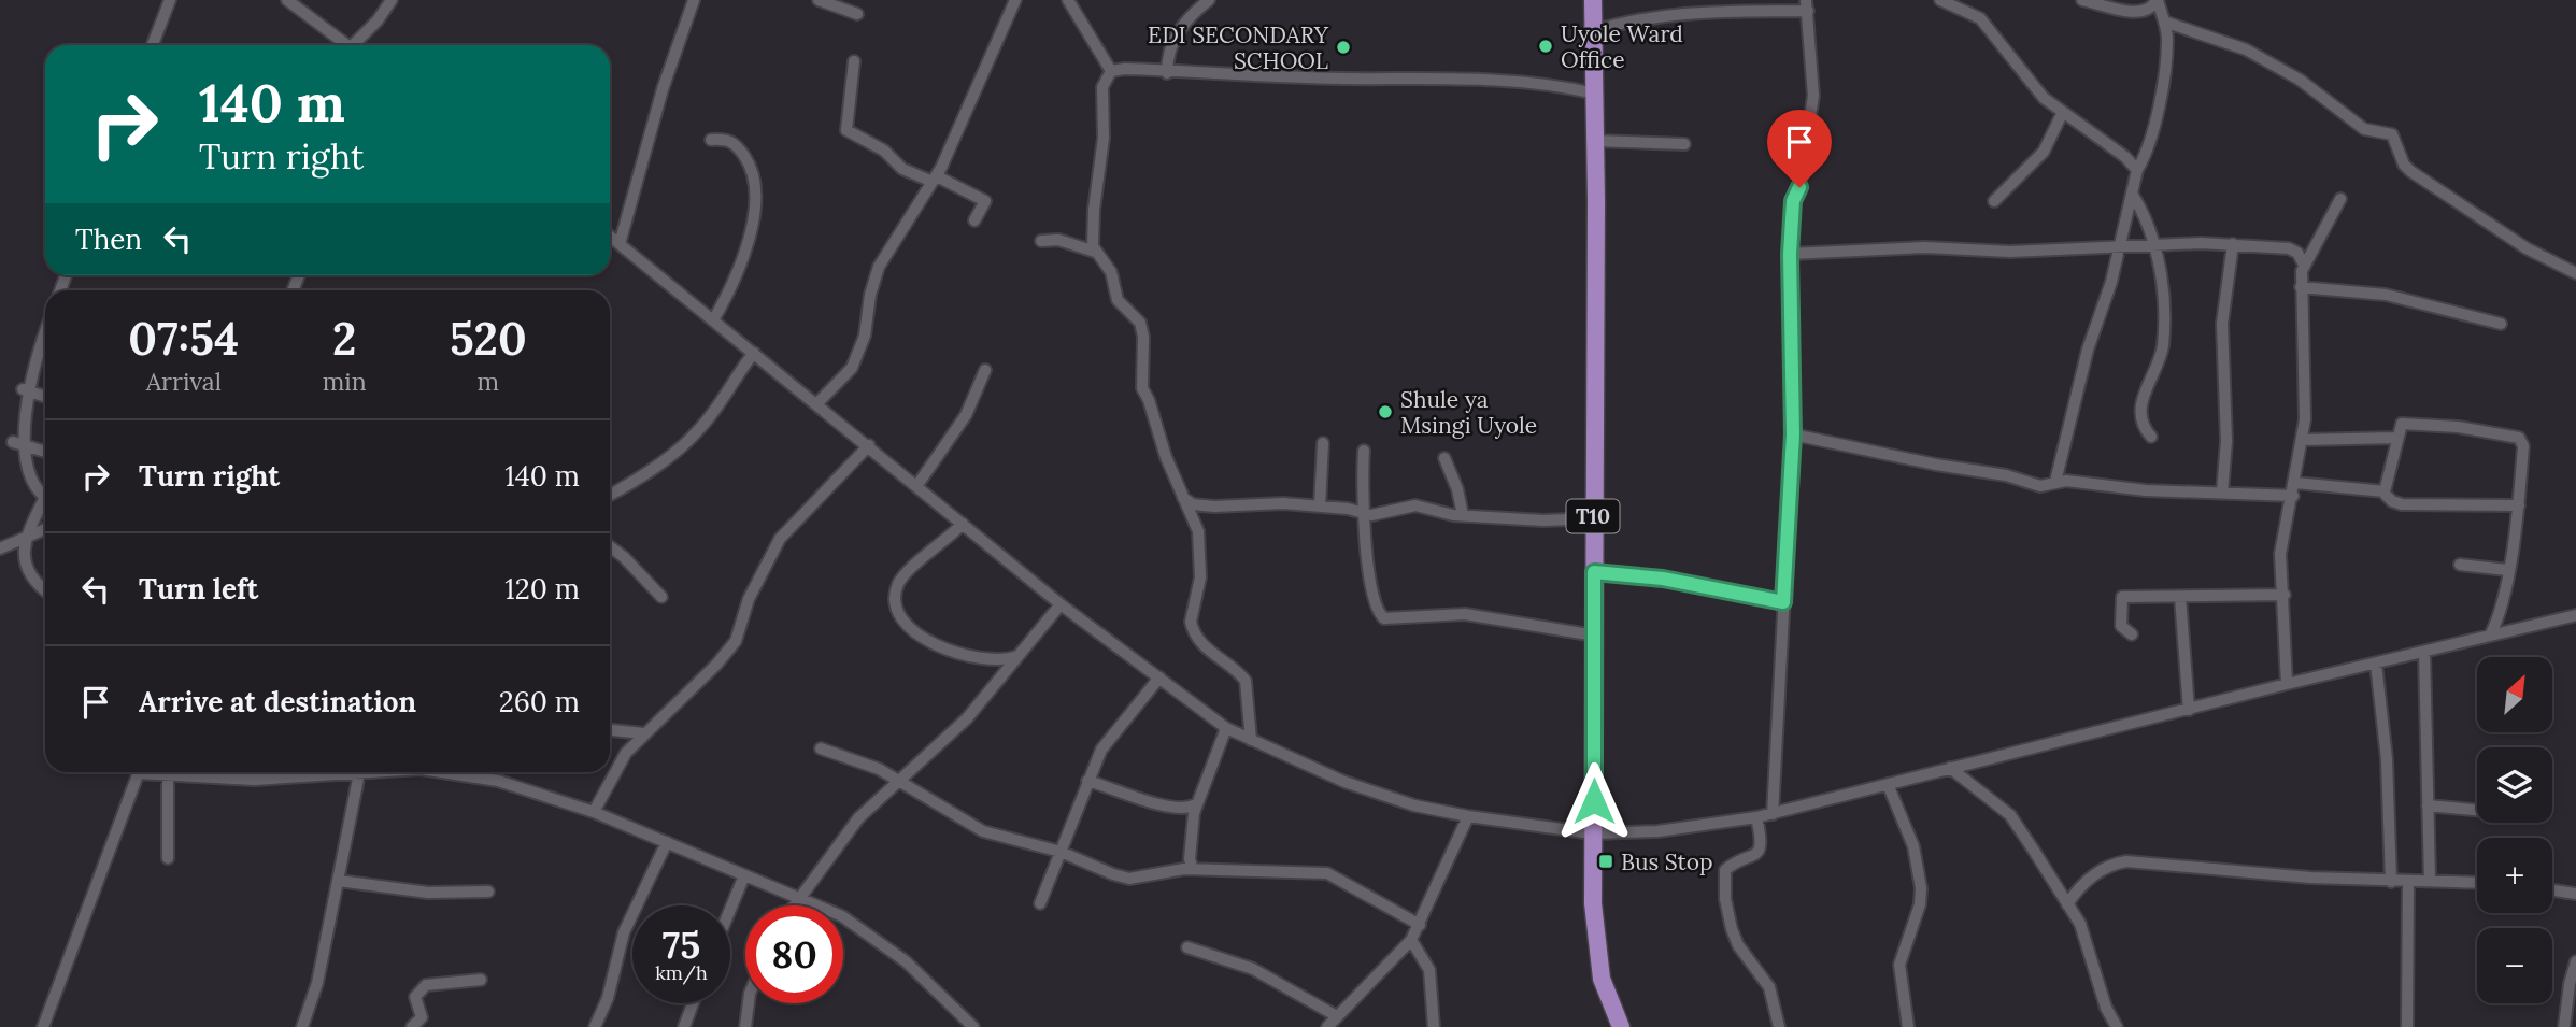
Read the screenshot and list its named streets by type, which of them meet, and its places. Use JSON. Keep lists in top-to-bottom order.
{
  "streets": {
    "highway": ["T10"]
  },
  "places": {
    "other": ["Uyole Ward Office", "EDI SECONDARY SCHOOL", "Shule ya Msingi Uyole"],
    "transit": ["Bus Stop"]
  },
  "north": "top right",
  "page": {
    "turn": ["140 m", "Turn right"],
    "then": "Then",
    "eta": [
      "07:54",
      "Arrival",
      "2",
      "min",
      "520",
      "m"
    ],
    "list": [
      {
        "name": "Turn right",
        "value": "140 m"
      },
      {
        "name": "Turn left",
        "value": "120 m"
      },
      {
        "name": "Arrive at destination",
        "value": "260 m"
      }
    ],
    "map_buttons": ["+", "−"],
    "speed": "75 km/h",
    "limit": "80"
  }
}
